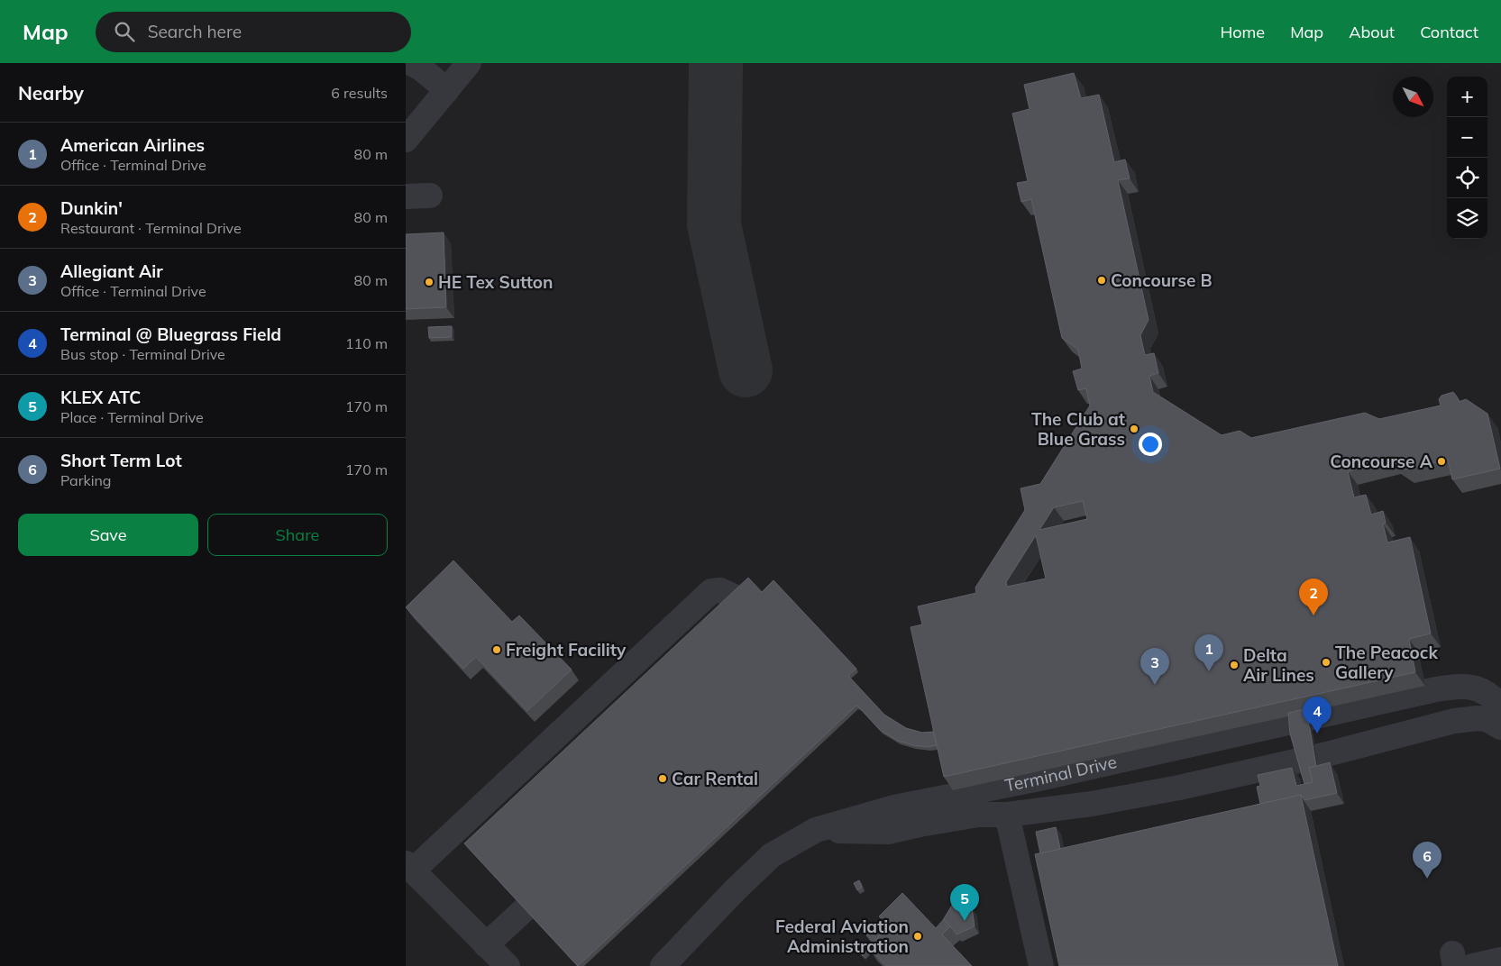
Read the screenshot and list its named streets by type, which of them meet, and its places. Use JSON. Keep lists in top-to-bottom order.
{
  "streets": {
    "street": ["Terminal Drive"]
  },
  "places": [
    "Concourse B",
    "HE Tex Sutton",
    "The Club at Blue Grass",
    "Concourse A",
    "Freight Facility",
    "The Peacock Gallery",
    "Delta Air Lines",
    "Car Rental",
    "Federal Aviation Administration"
  ],
  "north": "bottom right",
  "page": {
    "header": "Map",
    "search": "Search here",
    "nav": [
      "Home",
      "Map",
      "About",
      "Contact"
    ],
    "heading": ["Nearby", "6 results"],
    "map_buttons": ["+", "−"],
    "list": [
      {
        "mark": "1",
        "name": "American Airlines",
        "note": "Office · Terminal Drive",
        "value": "80 m"
      },
      {
        "mark": "2",
        "name": "Dunkin'",
        "note": "Restaurant · Terminal Drive",
        "value": "80 m"
      },
      {
        "mark": "3",
        "name": "Allegiant Air",
        "note": "Office · Terminal Drive",
        "value": "80 m"
      },
      {
        "mark": "4",
        "name": "Terminal @ Bluegrass Field",
        "note": "Bus stop · Terminal Drive",
        "value": "110 m"
      },
      {
        "mark": "5",
        "name": "KLEX ATC",
        "note": "Place · Terminal Drive",
        "value": "170 m"
      },
      {
        "mark": "6",
        "name": "Short Term Lot",
        "note": "Parking",
        "value": "170 m"
      }
    ],
    "buttons": ["Save", "Share"],
    "pins": [
      "2",
      "1",
      "3",
      "4",
      "6",
      "5"
    ]
  }
}
